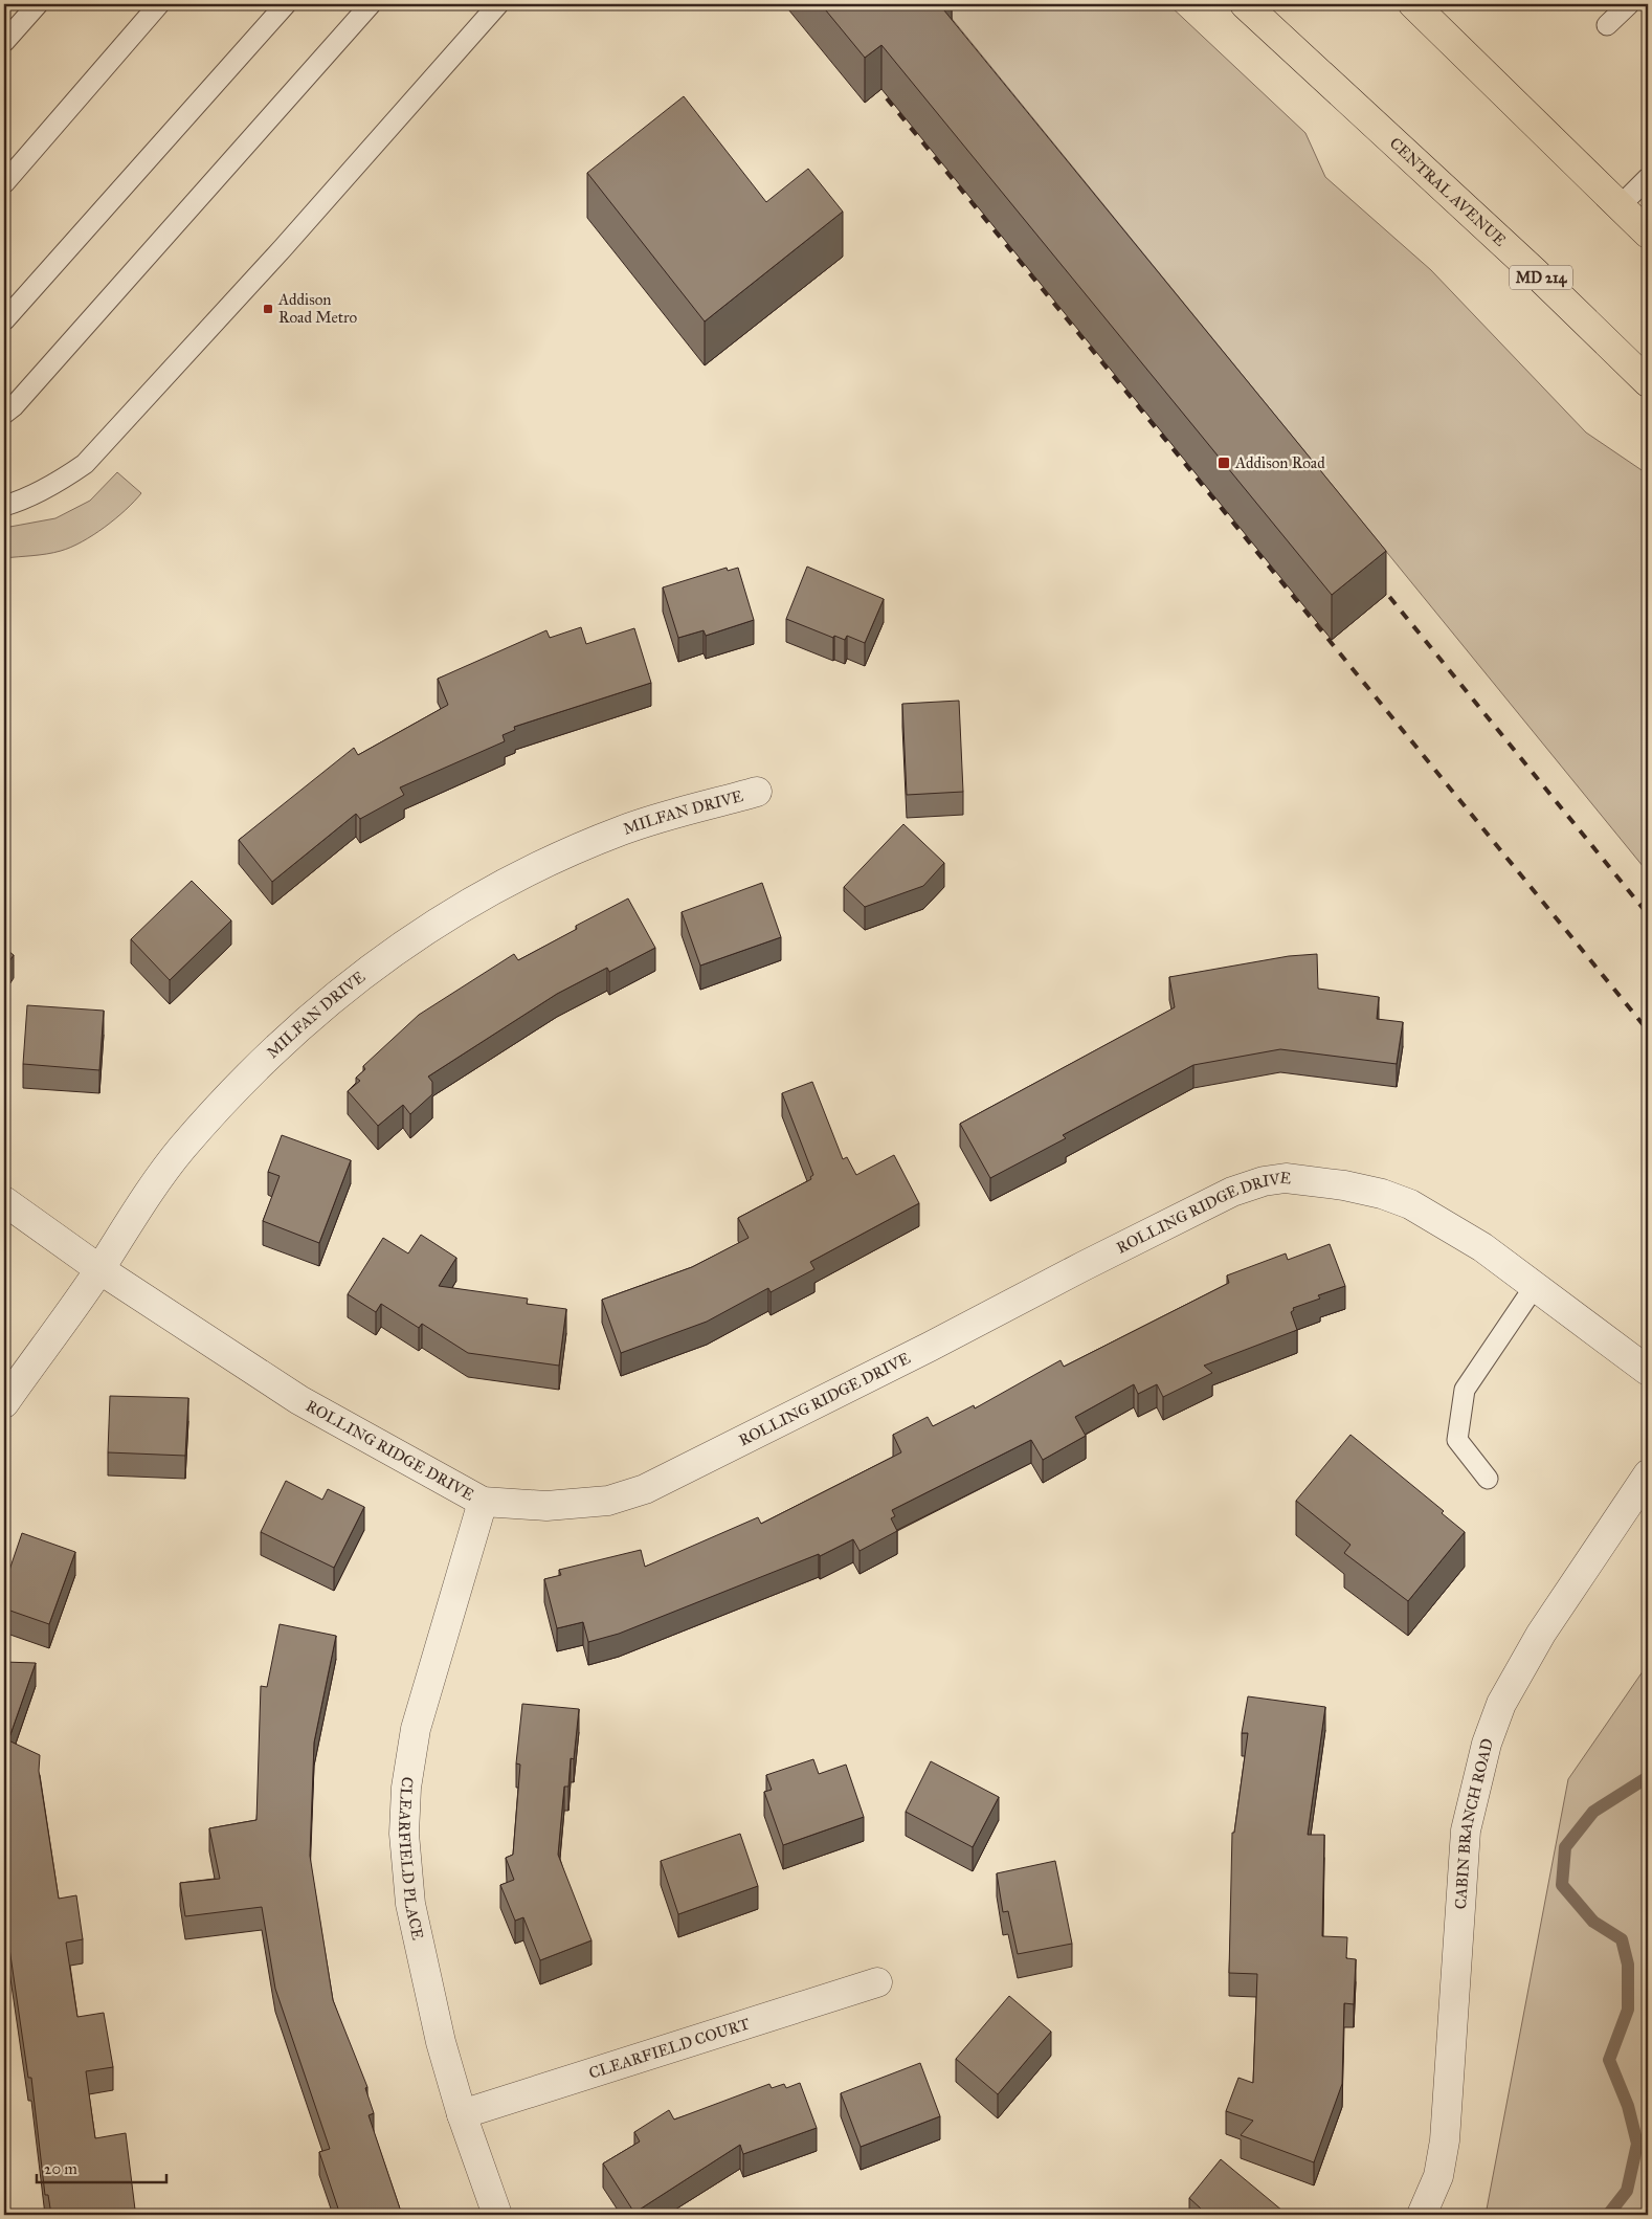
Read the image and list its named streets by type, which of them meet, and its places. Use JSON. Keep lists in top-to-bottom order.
{
  "streets": {
    "main road": ["CENTRAL AVENUE", "MD 214"],
    "street": [
      "MILFAN DRIVE",
      "ROLLING RIDGE DRIVE",
      "CABIN BRANCH ROAD",
      "CLEARFIELD PLACE",
      "CLEARFIELD COURT"
    ]
  },
  "crossings": [
    ["MILFAN DRIVE", "ROLLING RIDGE DRIVE"],
    ["ROLLING RIDGE DRIVE", "CLEARFIELD PLACE"],
    ["CLEARFIELD PLACE", "CLEARFIELD COURT"]
  ],
  "places": {
    "transit": ["Addison Road Metro", "Addison Road"]
  },
  "scale_bar": "20 m"
}
